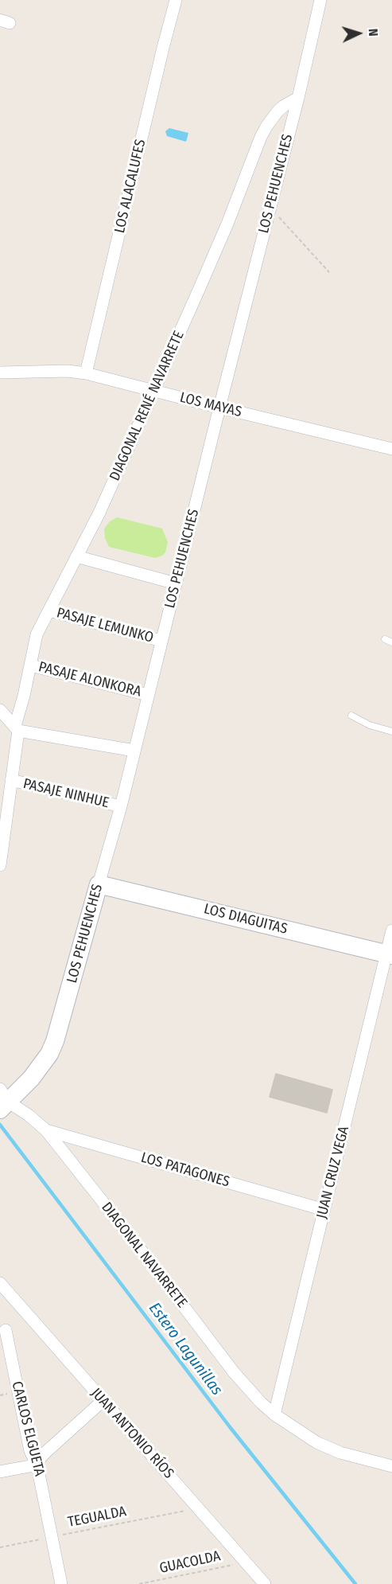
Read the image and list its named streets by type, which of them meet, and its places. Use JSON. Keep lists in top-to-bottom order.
{
  "streets": {
    "street": [
      "LOS PEHUENCHES",
      "LOS ALACALUFES",
      "LOS MAYAS",
      "DIAGONAL RENÉ NAVARRETE",
      "PASAJE LEMUNKO",
      "PASAJE ALONKORA",
      "PASAJE NINHUE",
      "LOS DIAGUITAS",
      "LOS PATAGONES",
      "JUAN CRUZ VEGA",
      "DIAGONAL NAVARRETE",
      "CARLOS ELGUETA",
      "JUAN ANTONIO RÍOS"
    ],
    "path": ["TEGUALDA", "GUACOLDA"]
  },
  "crossings": [
    ["LOS PEHUENCHES", "LOS MAYAS"],
    ["LOS PEHUENCHES", "DIAGONAL RENÉ NAVARRETE"],
    ["LOS PEHUENCHES", "PASAJE LEMUNKO"],
    ["LOS PEHUENCHES", "PASAJE ALONKORA"],
    ["LOS PEHUENCHES", "PASAJE NINHUE"],
    ["LOS PEHUENCHES", "LOS DIAGUITAS"],
    ["LOS PEHUENCHES", "DIAGONAL NAVARRETE"],
    ["LOS ALACALUFES", "LOS MAYAS"],
    ["LOS MAYAS", "DIAGONAL RENÉ NAVARRETE"],
    ["DIAGONAL RENÉ NAVARRETE", "PASAJE LEMUNKO"],
    ["DIAGONAL RENÉ NAVARRETE", "PASAJE ALONKORA"],
    ["LOS DIAGUITAS", "JUAN CRUZ VEGA"],
    ["LOS PATAGONES", "JUAN CRUZ VEGA"],
    ["LOS PATAGONES", "DIAGONAL NAVARRETE"],
    ["JUAN CRUZ VEGA", "DIAGONAL NAVARRETE"],
    ["CARLOS ELGUETA", "TEGUALDA"],
    ["JUAN ANTONIO RÍOS", "TEGUALDA"],
    ["JUAN ANTONIO RÍOS", "GUACOLDA"]
  ],
  "water": ["Estero Lagunillas"],
  "north": "right"
}
